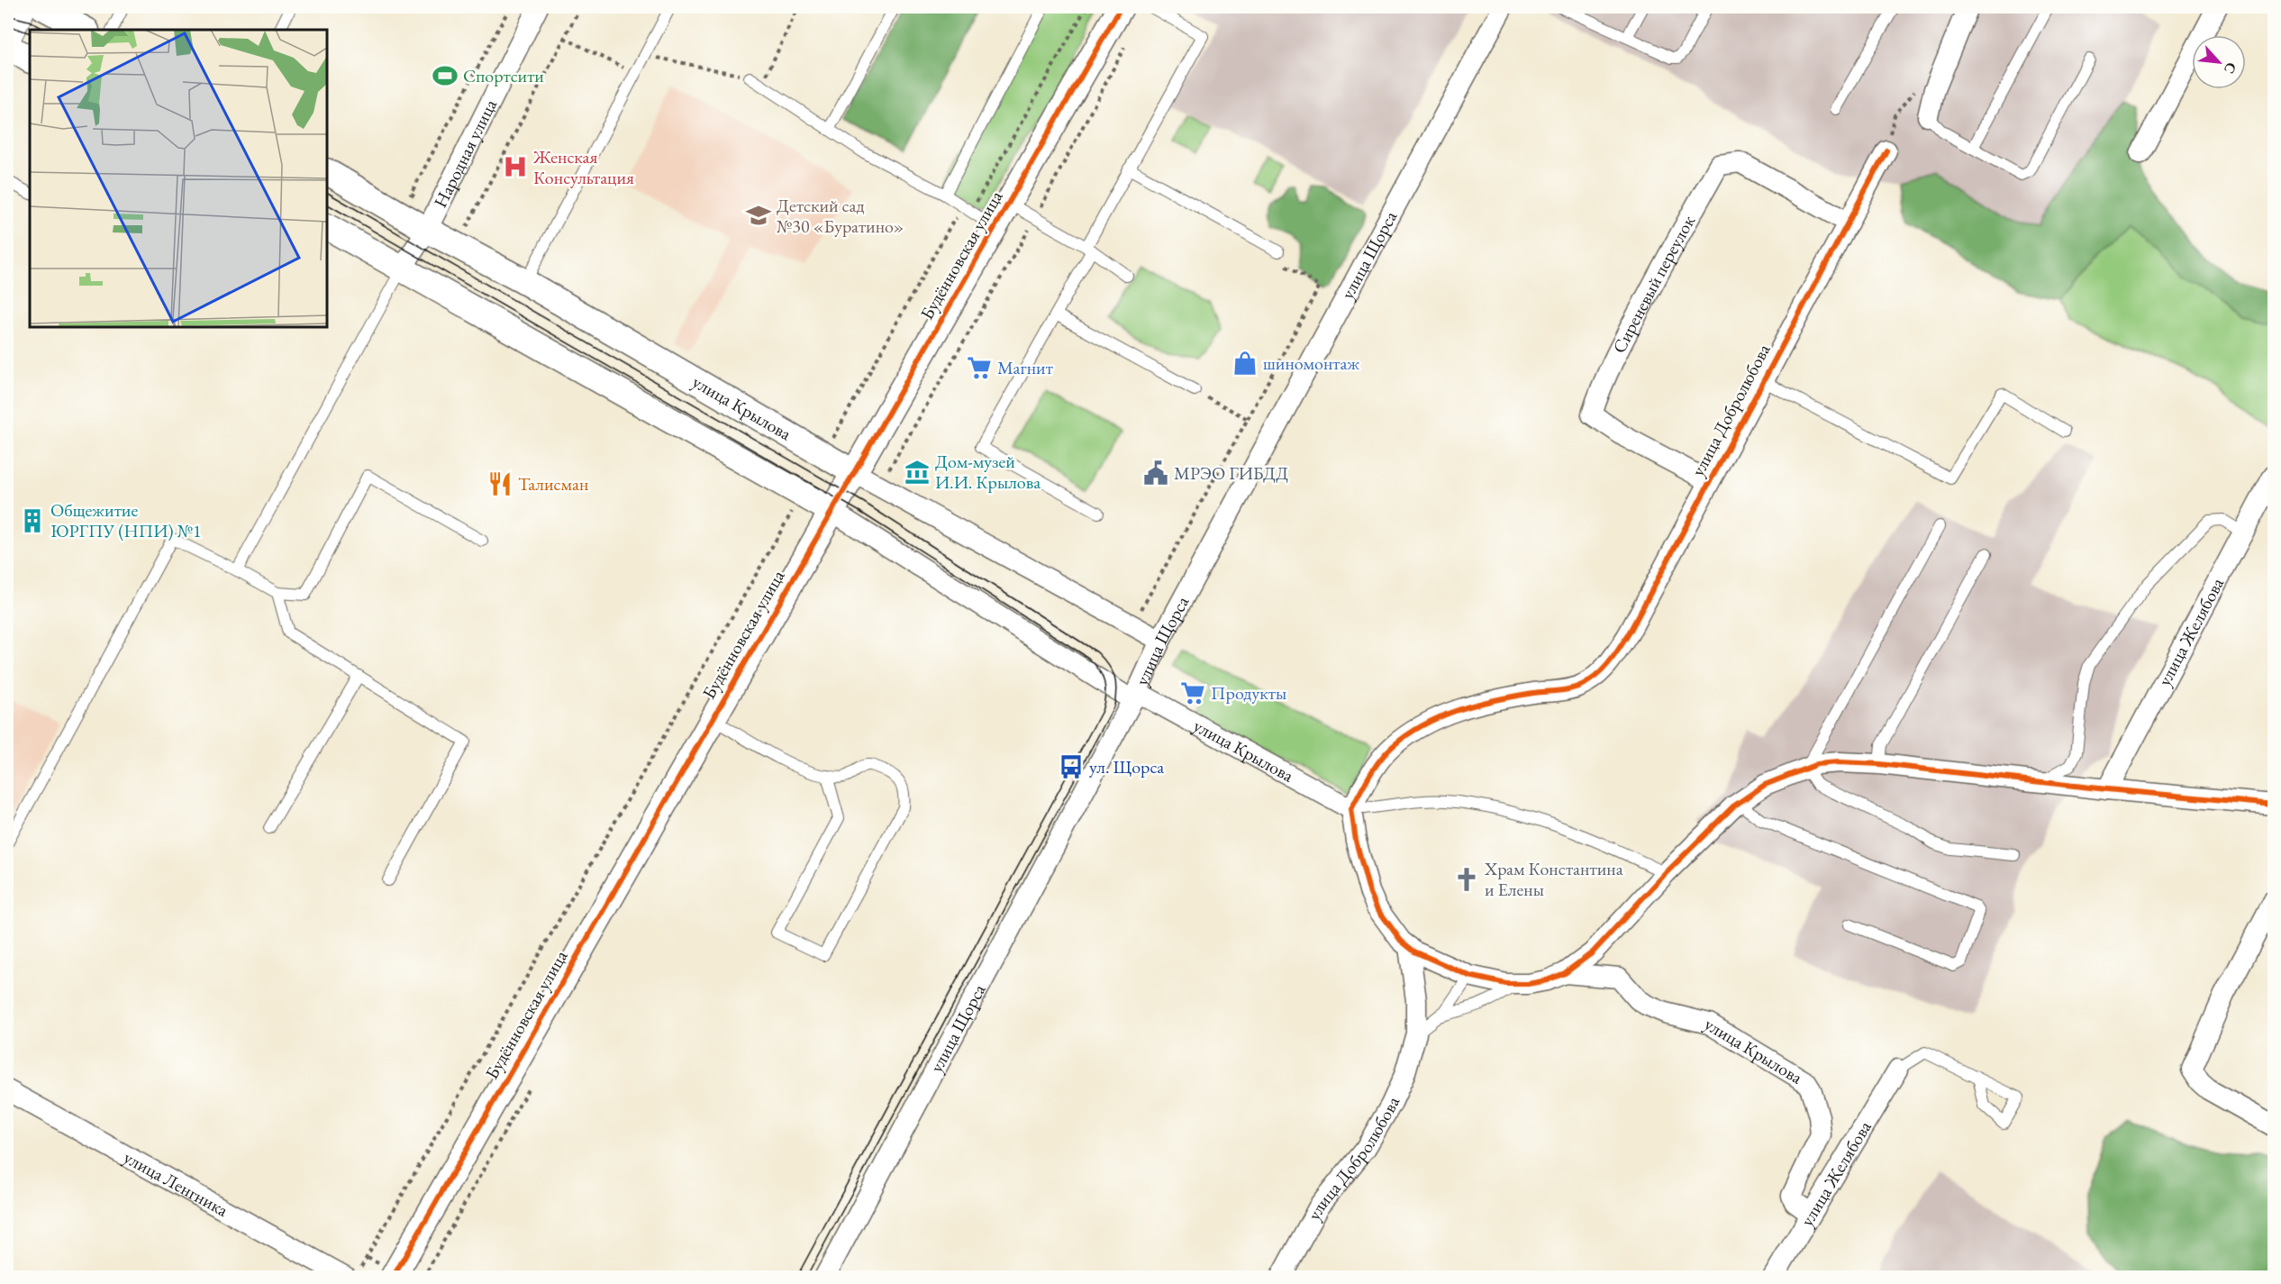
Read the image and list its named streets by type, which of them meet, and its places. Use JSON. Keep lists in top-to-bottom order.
{
  "streets": {
    "street": [
      "Народная улица",
      "Будённовская улица",
      "улица Щорса",
      "Сиреневый переулок",
      "улица Крылова",
      "улица Добролюбова",
      "улица Желябова",
      "улица Ленгника"
    ]
  },
  "crossings": [
    ["Народная улица", "улица Крылова"],
    ["Будённовская улица", "улица Крылова"],
    ["улица Щорса", "улица Крылова"],
    ["Сиреневый переулок", "улица Добролюбова"],
    ["улица Крылова", "улица Добролюбова"],
    ["улица Крылова", "улица Желябова"]
  ],
  "places": {
    "sports": ["Спортсити"],
    "hospital": ["Женская Консультация"],
    "school or university": ["Детский сад №30 «Буратино»"],
    "shop": ["шиномонтаж"],
    "supermarket": ["Магнит", "Продукты"],
    "museum": ["Дом-музей И.И. Крылова"],
    "public building": ["МРЭО ГИБДД"],
    "restaurant": ["Талисман"],
    "building": ["Общежитие ЮРГПУ (НПИ) №1"],
    "bus stop": ["ул. Щорса"],
    "church": ["Храм Константина и Елены"]
  },
  "north": "bottom right"
}
